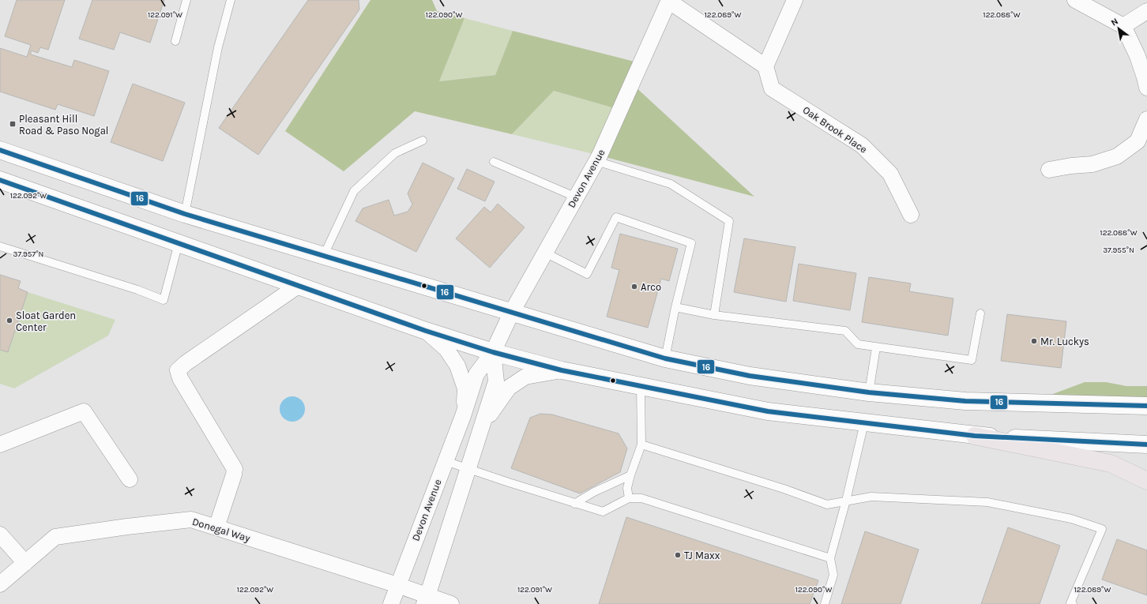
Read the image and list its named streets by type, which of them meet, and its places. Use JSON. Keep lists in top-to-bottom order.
{
  "streets": {
    "street": ["Oak Brook Place", "Devon Avenue", "Donegal Way"]
  },
  "crossings": [
    ["Devon Avenue", "Donegal Way"]
  ],
  "places": {
    "transit": ["Pleasant Hill Road & Paso Nogal"],
    "other": [
      "Arco",
      "Sloat Garden Center",
      "Mr. Luckys",
      "TJ Maxx"
    ]
  },
  "lines": ["transit line 16"],
  "north": "top left",
  "coordinates": [
    "122.091°W",
    "122.090°W",
    "122.089°W",
    "122.088°W",
    "122.092°W",
    "37.955°N",
    "37.957°N"
  ]
}
